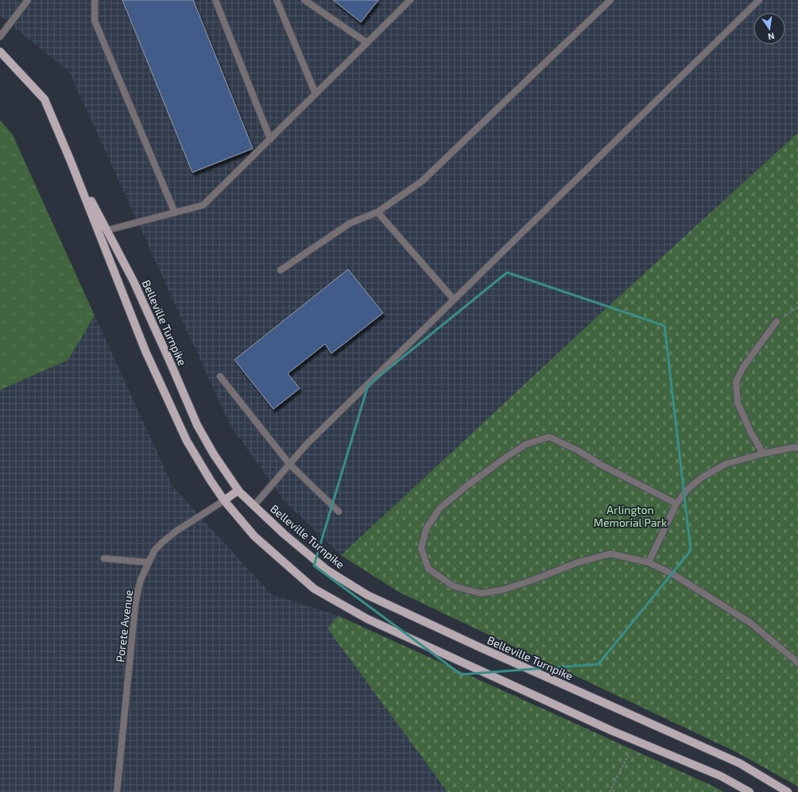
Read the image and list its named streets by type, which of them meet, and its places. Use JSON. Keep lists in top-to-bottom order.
{
  "streets": {
    "main road": ["Belleville Turnpike"],
    "street": ["Porete Avenue"]
  },
  "crossings": [
    ["Belleville Turnpike", "Porete Avenue"]
  ],
  "parks": ["Arlington Memorial Park"],
  "north": "bottom"
}
